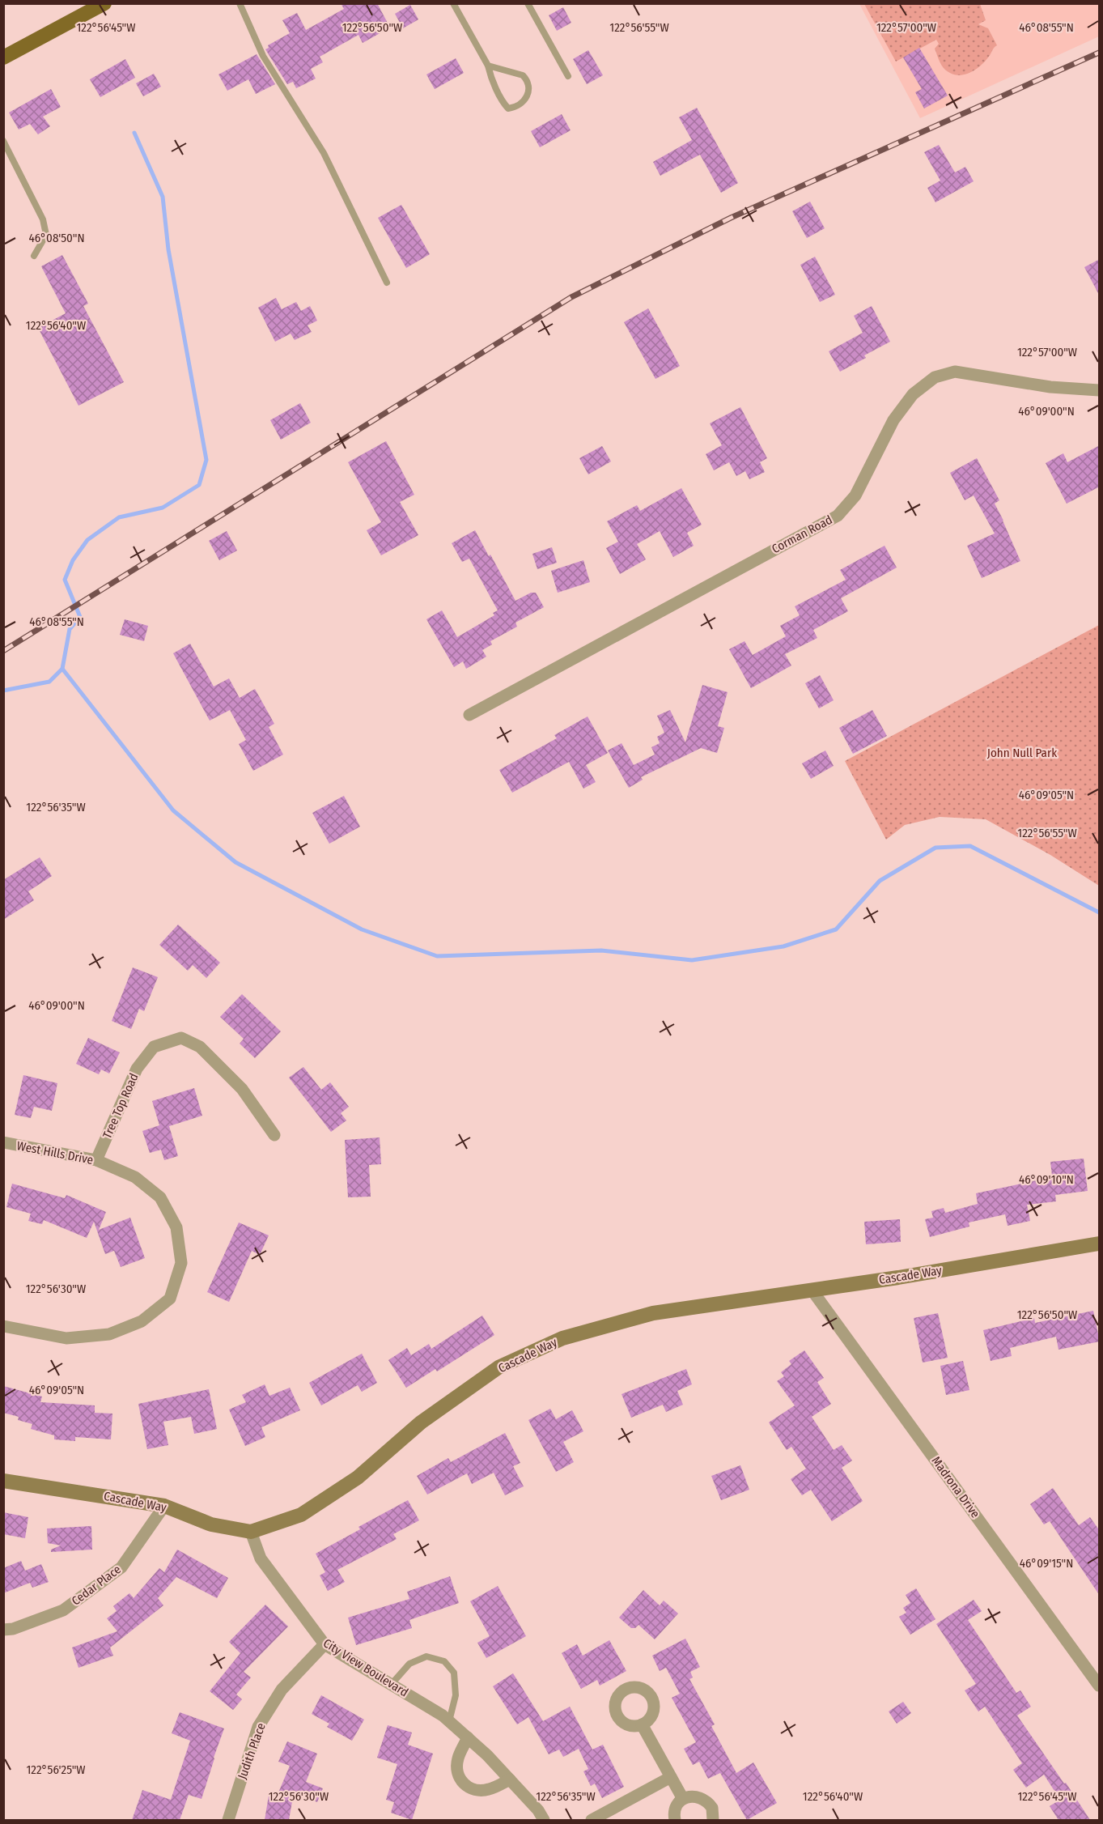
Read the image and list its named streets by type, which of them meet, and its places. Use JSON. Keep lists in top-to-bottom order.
{
  "streets": {
    "street": [
      "Corman Road",
      "Tree Top Road",
      "West Hills Drive",
      "Cascade Way",
      "Madrona Drive",
      "Cedar Place",
      "City View Boulevard",
      "Judith Place"
    ]
  },
  "crossings": [
    ["Tree Top Road", "West Hills Drive"],
    ["Cascade Way", "Madrona Drive"],
    ["Cascade Way", "Cedar Place"],
    ["Cascade Way", "City View Boulevard"],
    ["City View Boulevard", "Judith Place"]
  ],
  "parks": ["John Null Park"],
  "coordinates": [
    "46°08'55\"N",
    "122°56'45\"W",
    "122°56'50\"W",
    "122°56'55\"W",
    "122°57'00\"W",
    "46°08'50\"N",
    "122°56'40\"W",
    "46°09'00\"N",
    "46°09'05\"N",
    "122°56'35\"W",
    "46°09'10\"N",
    "122°56'30\"W",
    "46°09'15\"N",
    "122°56'25\"W"
  ]
}
